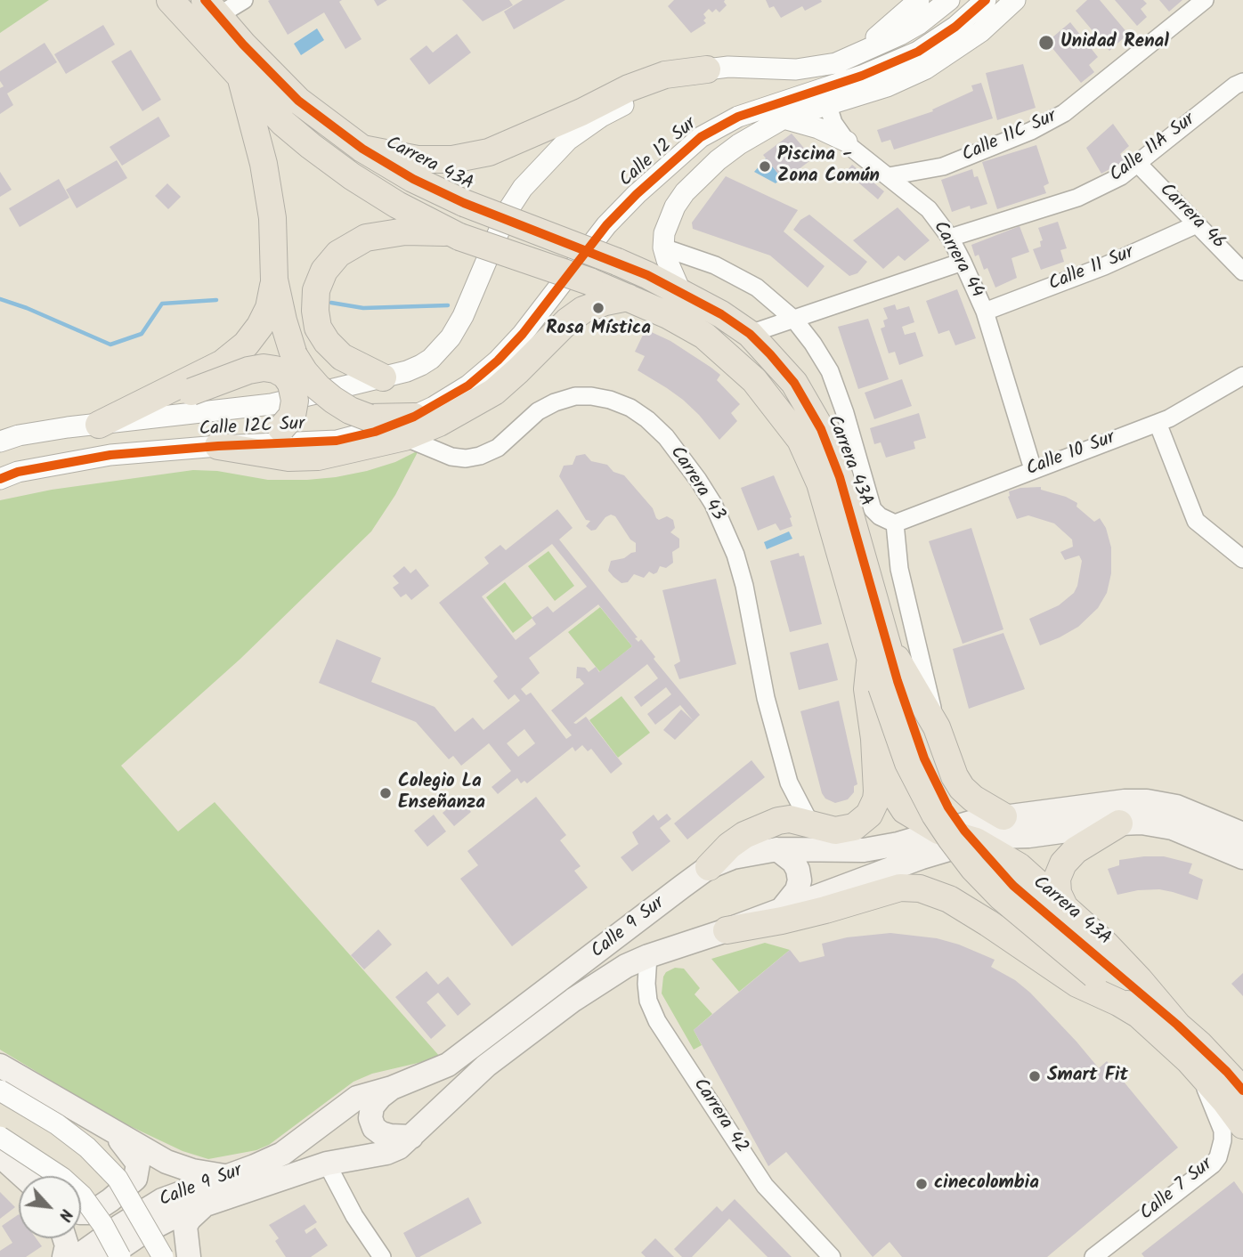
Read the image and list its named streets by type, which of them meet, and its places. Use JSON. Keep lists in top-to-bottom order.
{
  "streets": {
    "main road": ["Carrera 43A", "Calle 9 Sur"],
    "street": [
      "Calle 11C Sur",
      "Calle 11A Sur",
      "Calle 12 Sur",
      "Carrera 46",
      "Carrera 44",
      "Calle 11 Sur",
      "Calle 12C Sur",
      "Calle 10 Sur",
      "Carrera 43",
      "Carrera 42",
      "Calle 7 Sur"
    ]
  },
  "crossings": [
    ["Calle 11C Sur", "Carrera 44"],
    ["Calle 11A Sur", "Carrera 46"],
    ["Calle 11A Sur", "Carrera 44"],
    ["Calle 12 Sur", "Carrera 43A"],
    ["Calle 12 Sur", "Carrera 44"],
    ["Calle 12 Sur", "Carrera 43"],
    ["Carrera 43A", "Calle 10 Sur"],
    ["Carrera 43A", "Calle 7 Sur"],
    ["Carrera 46", "Calle 11 Sur"],
    ["Carrera 44", "Calle 11 Sur"],
    ["Carrera 44", "Calle 10 Sur"],
    ["Carrera 43", "Calle 9 Sur"],
    ["Calle 9 Sur", "Carrera 42"]
  ],
  "places": [
    "Unidad Renal",
    "Piscina - Zona Común",
    "Rosa Mística",
    "Colegio La Enseñanza",
    "Smart Fit",
    "cinecolombia"
  ],
  "north": "bottom right"
}
